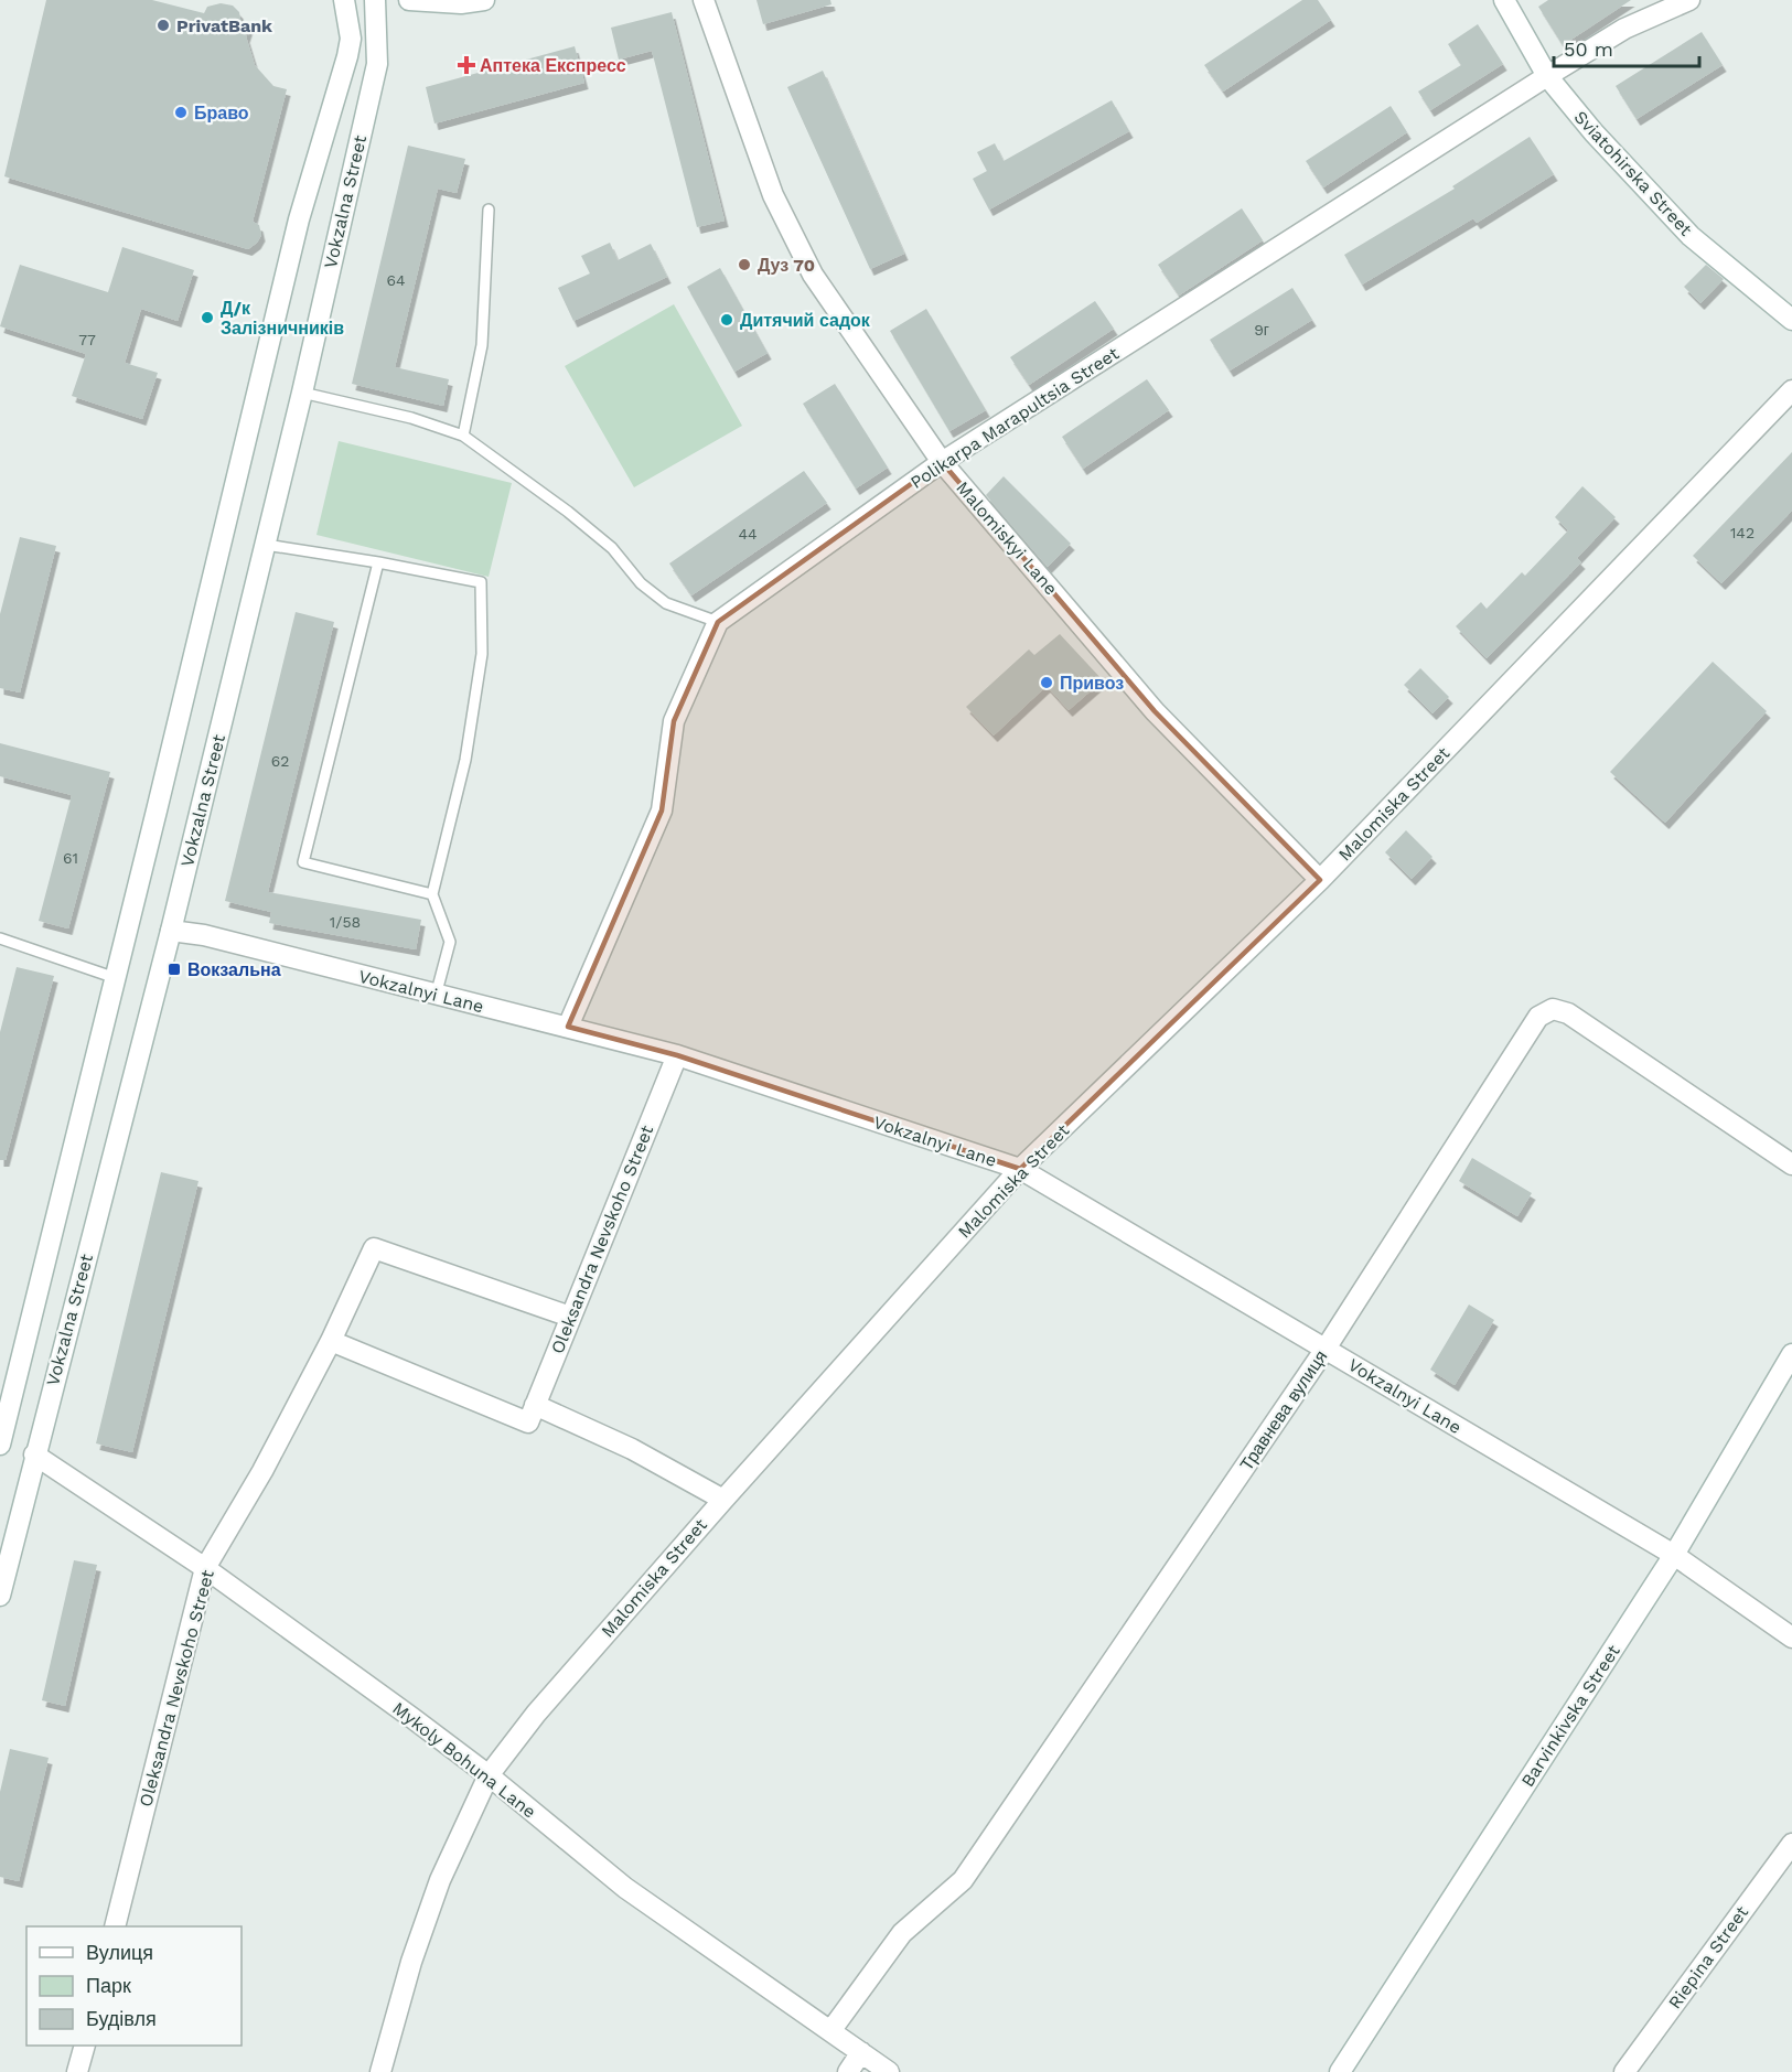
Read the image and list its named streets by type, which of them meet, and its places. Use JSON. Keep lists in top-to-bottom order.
{
  "streets": {
    "street": [
      "Sviatohirska Street",
      "Vokzalna Street",
      "Polikarpa Marapultsia Street",
      "Malomiskyi Lane",
      "Malomiska Street",
      "Vokzalnyi Lane",
      "Oleksandra Nevskoho Street",
      "Травнева вулиця",
      "Barvinkivska Street",
      "Mykoly Bohuna Lane",
      "Riepina Street"
    ]
  },
  "crossings": [
    ["Sviatohirska Street", "Polikarpa Marapultsia Street"],
    ["Vokzalna Street", "Vokzalnyi Lane"],
    ["Vokzalna Street", "Mykoly Bohuna Lane"],
    ["Polikarpa Marapultsia Street", "Malomiskyi Lane"],
    ["Malomiskyi Lane", "Malomiska Street"],
    ["Malomiska Street", "Vokzalnyi Lane"],
    ["Malomiska Street", "Mykoly Bohuna Lane"],
    ["Vokzalnyi Lane", "Oleksandra Nevskoho Street"],
    ["Vokzalnyi Lane", "Травнева вулиця"],
    ["Vokzalnyi Lane", "Barvinkivska Street"],
    ["Oleksandra Nevskoho Street", "Mykoly Bohuna Lane"],
    ["Травнева вулиця", "Mykoly Bohuna Lane"]
  ],
  "places": {
    "other": [
      "PrivatBank",
      "Браво",
      "Дуз 70",
      "Д/к Залізничників",
      "Дитячий садок",
      "Привоз"
    ],
    "health": ["Аптека Експресс"],
    "transit": ["Вокзальна"]
  },
  "house_numbers": [
    "64",
    "9г",
    "77",
    "142",
    "44",
    "62",
    "61",
    "1/58"
  ],
  "legend": ["Вулиця", "Парк", "Будівля"],
  "scale_bar": "50 m"
}
